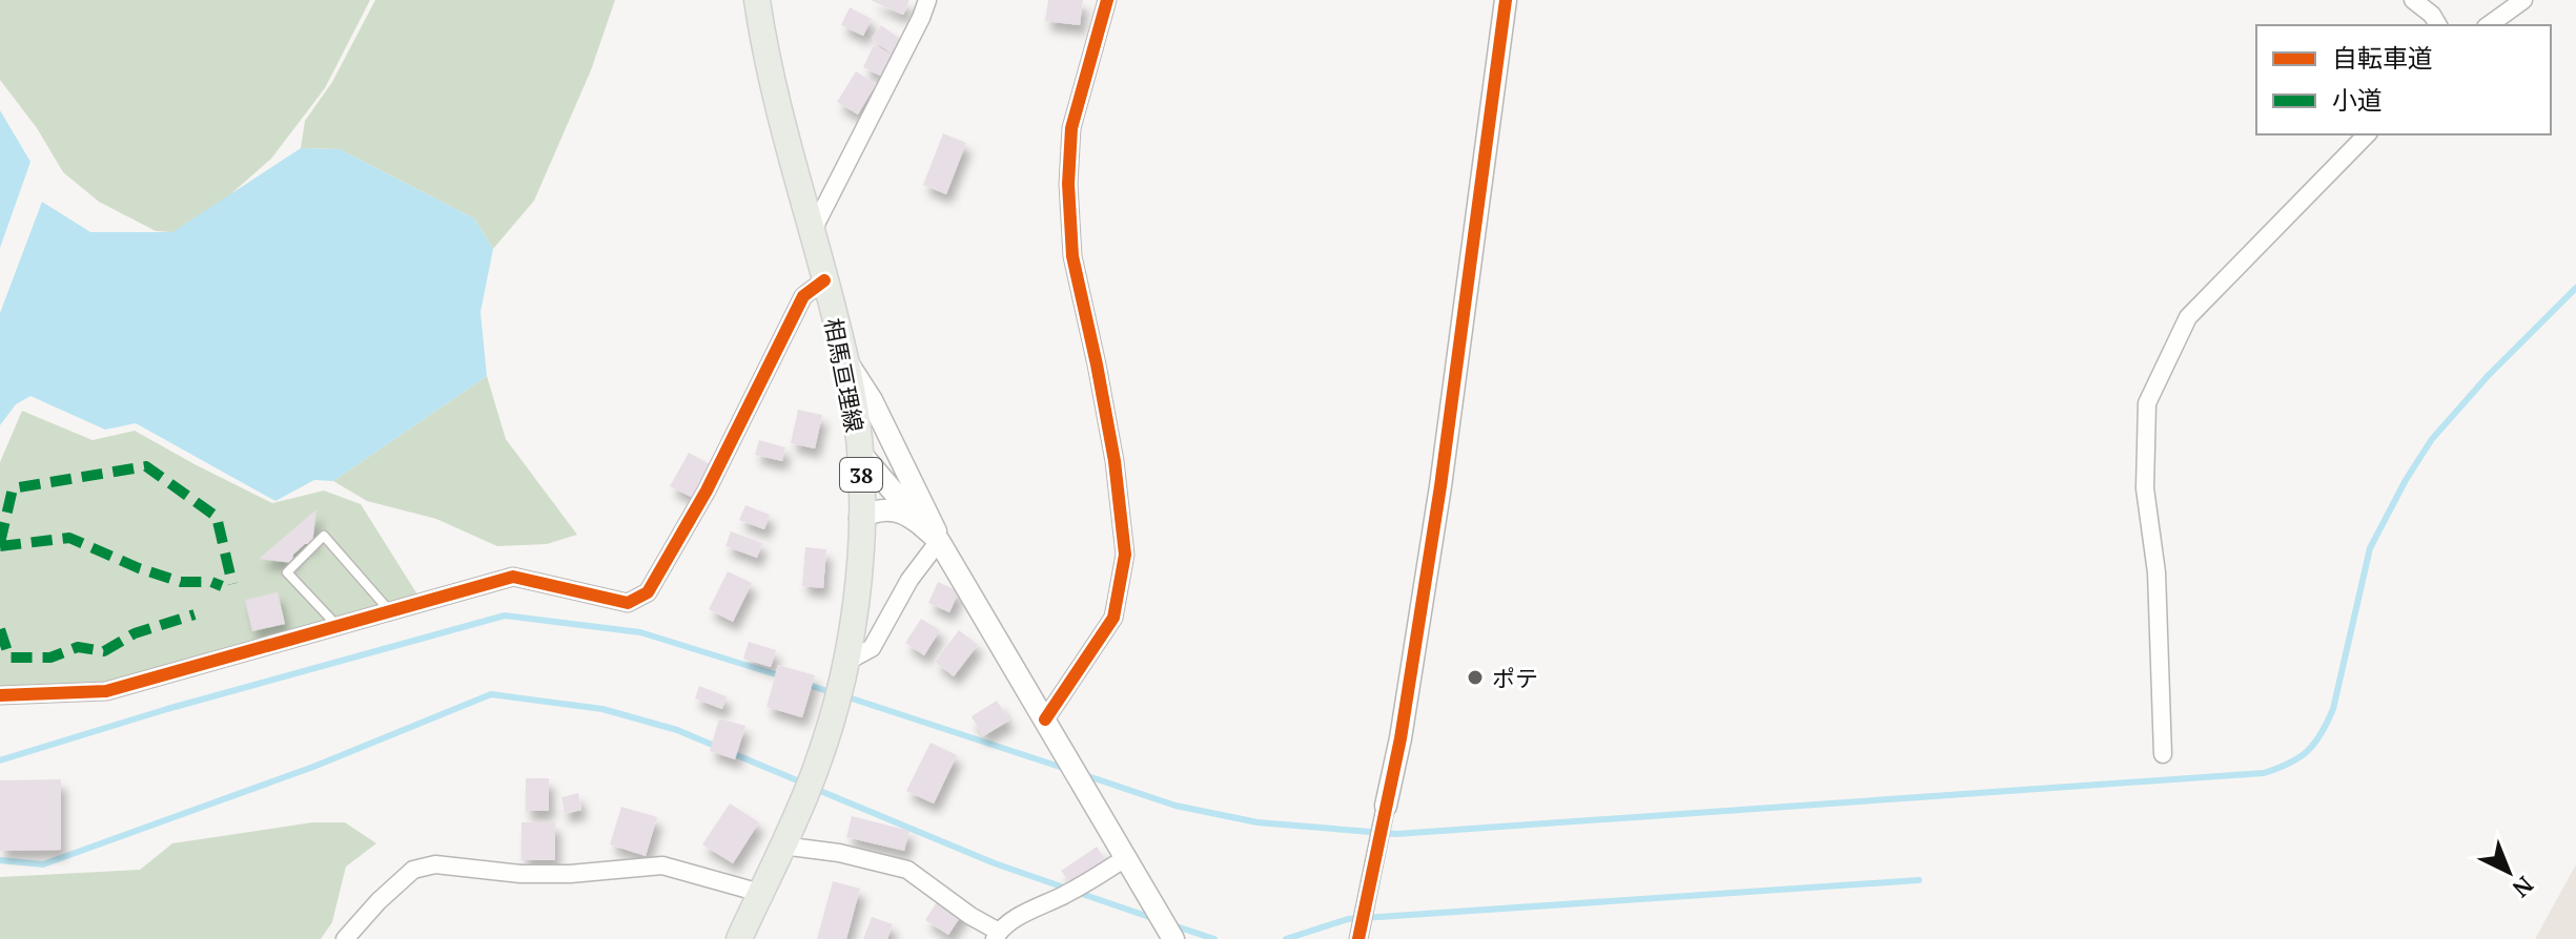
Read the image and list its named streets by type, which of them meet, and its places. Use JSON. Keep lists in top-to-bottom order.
{
  "streets": {
    "main road": ["相馬亘理線", "38"]
  },
  "places": ["ポテ"],
  "legend": ["自転車道", "小道"],
  "north": "bottom right"
}
